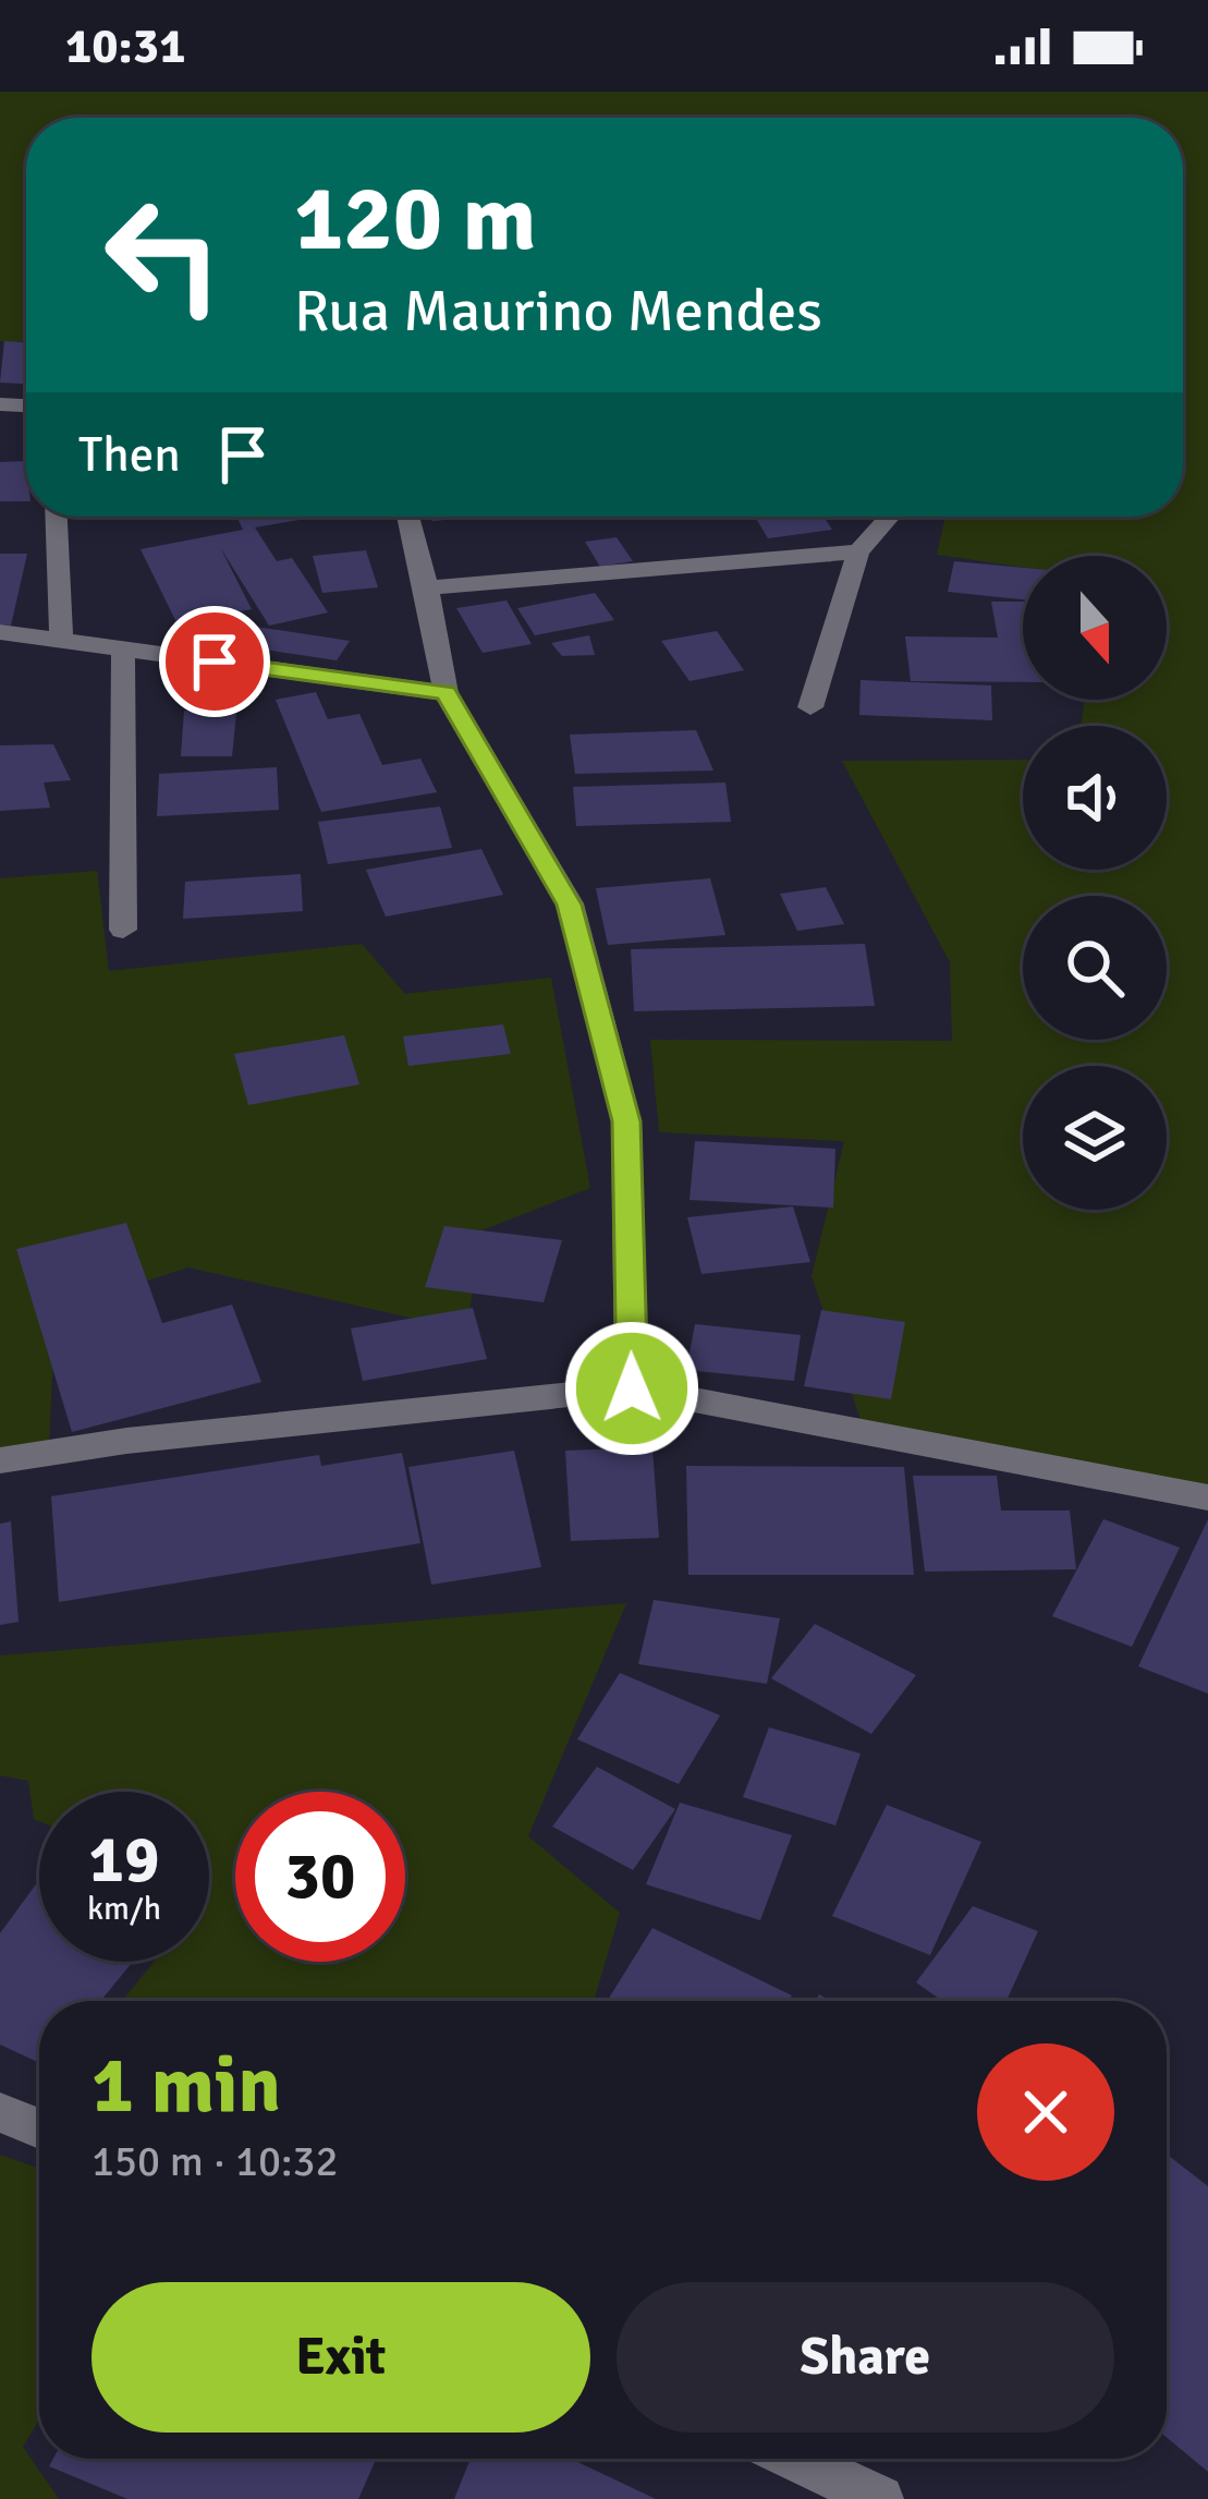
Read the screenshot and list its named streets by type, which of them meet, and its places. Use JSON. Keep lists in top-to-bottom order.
{
  "north": "bottom",
  "page": {
    "status": "10:31",
    "turn": ["120 m", "Rua Maurino Mendes"],
    "then": "Then",
    "speed": "19 km/h",
    "limit": "30",
    "heading": ["1 min", "150 m · 10:32"],
    "buttons": ["Exit", "Share"]
  }
}
